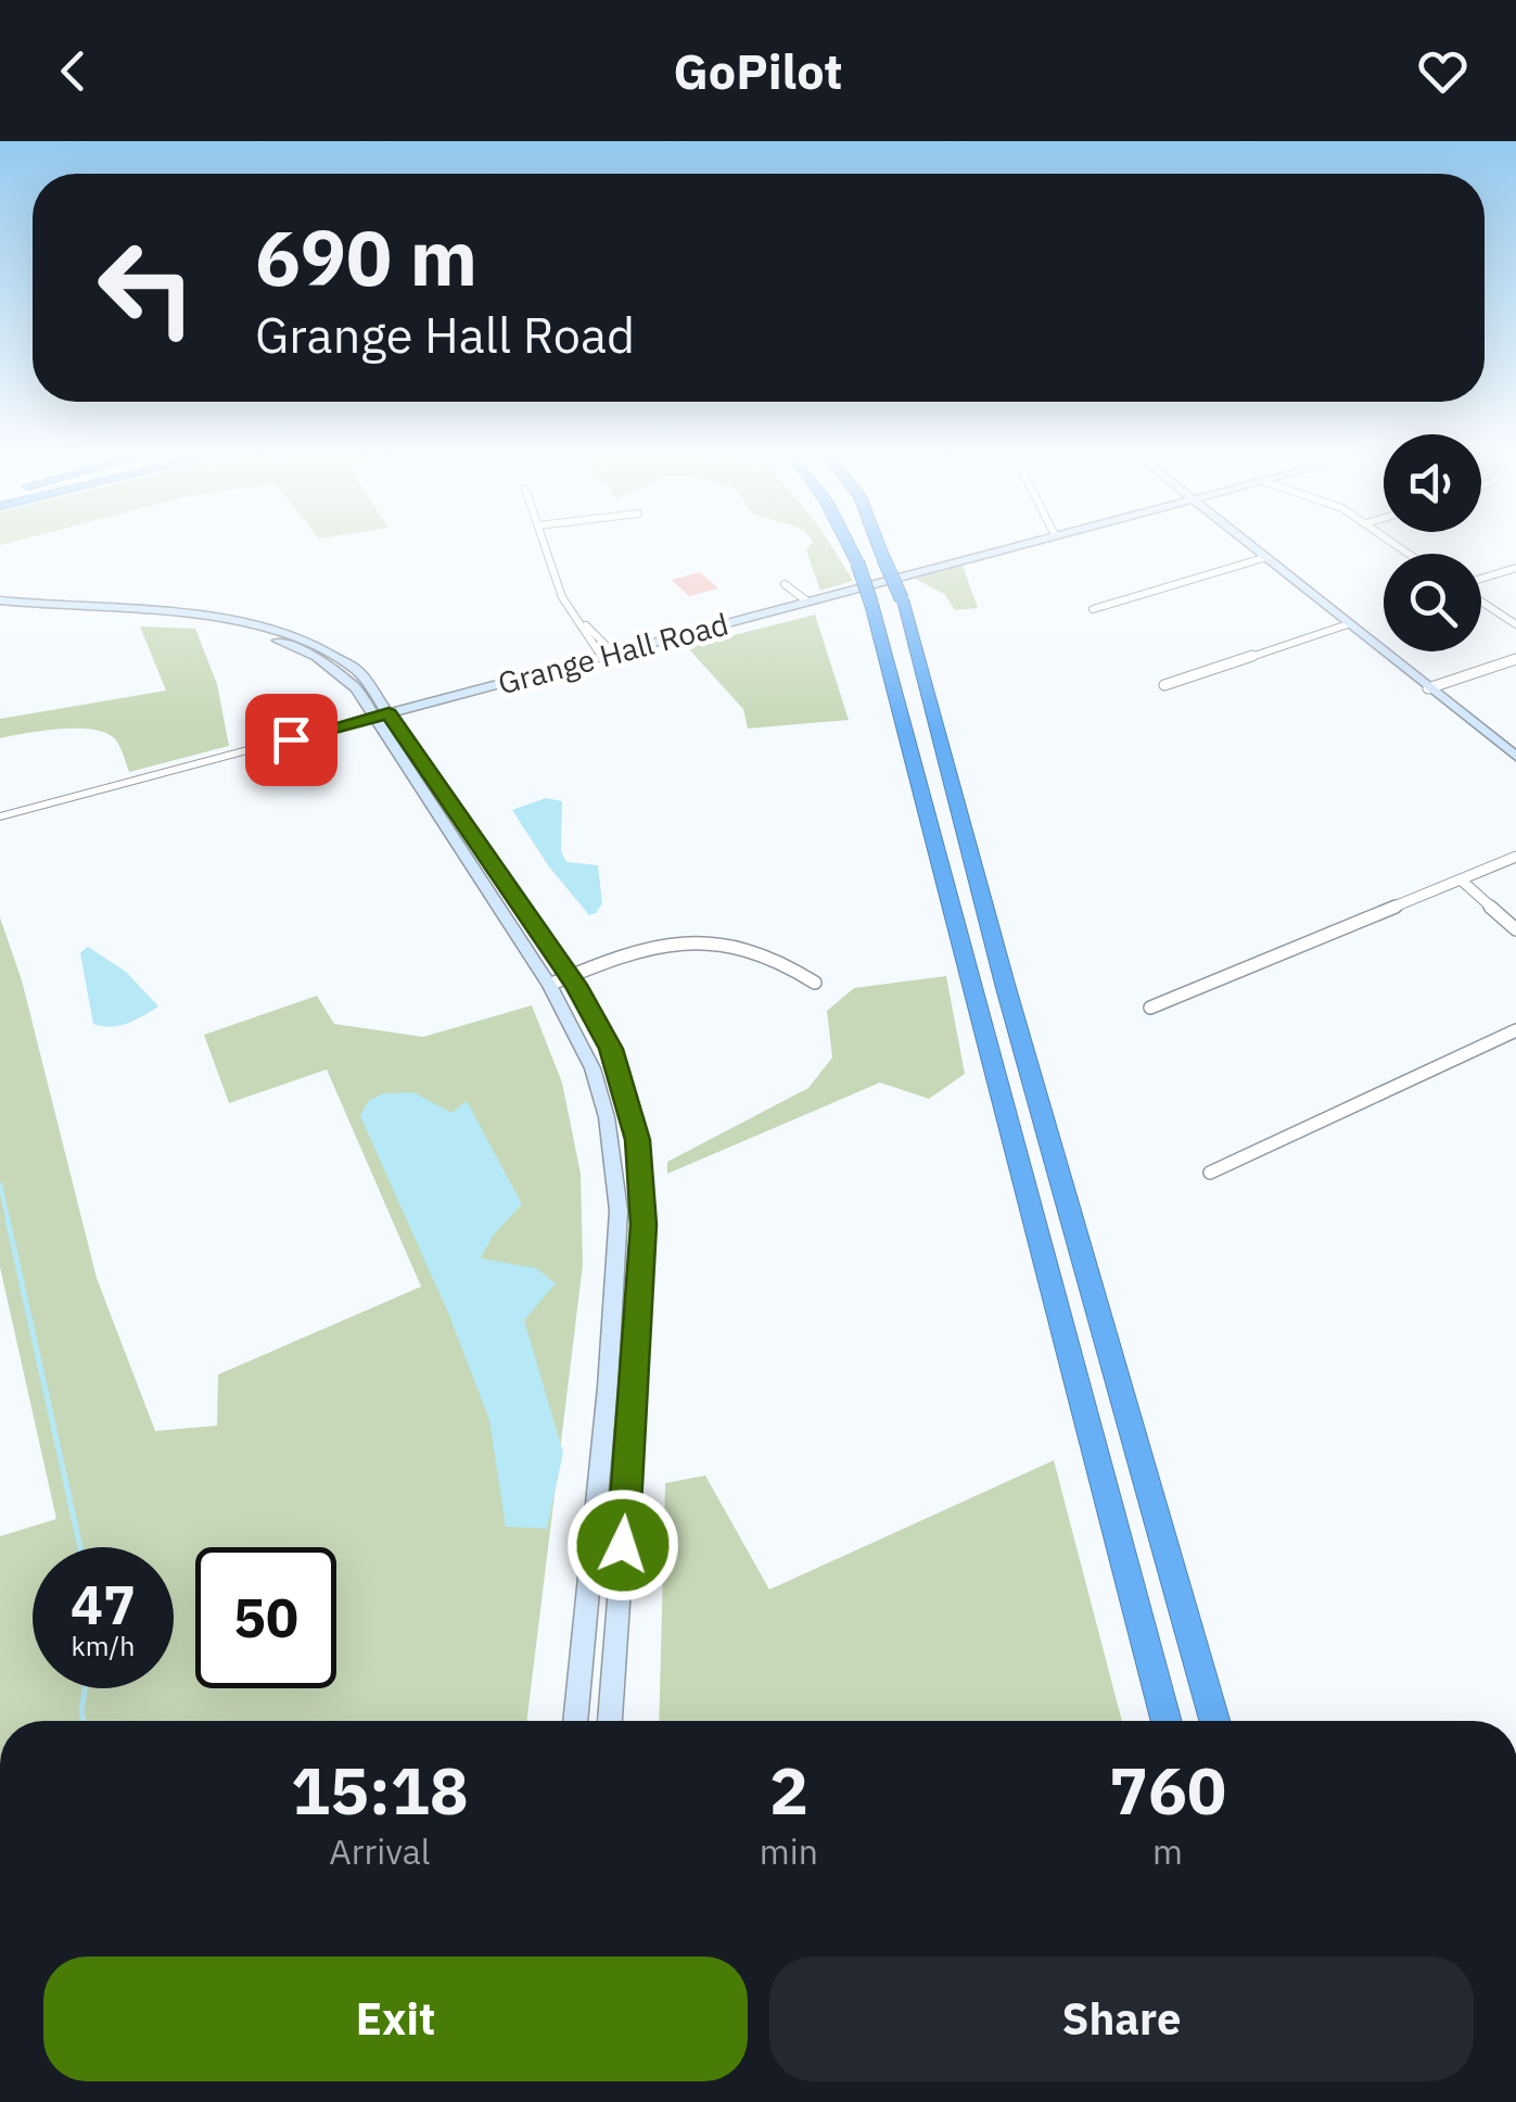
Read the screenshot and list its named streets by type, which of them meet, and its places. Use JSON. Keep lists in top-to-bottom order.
{
  "streets": {
    "main road": ["Grange Hall Road"]
  },
  "page": {
    "header": "GoPilot",
    "turn": ["690 m", "Grange Hall Road"],
    "speed": "47 km/h",
    "limit": "50",
    "eta": [
      "15:18",
      "Arrival",
      "2",
      "min",
      "760",
      "m"
    ],
    "buttons": ["Exit", "Share"]
  }
}
